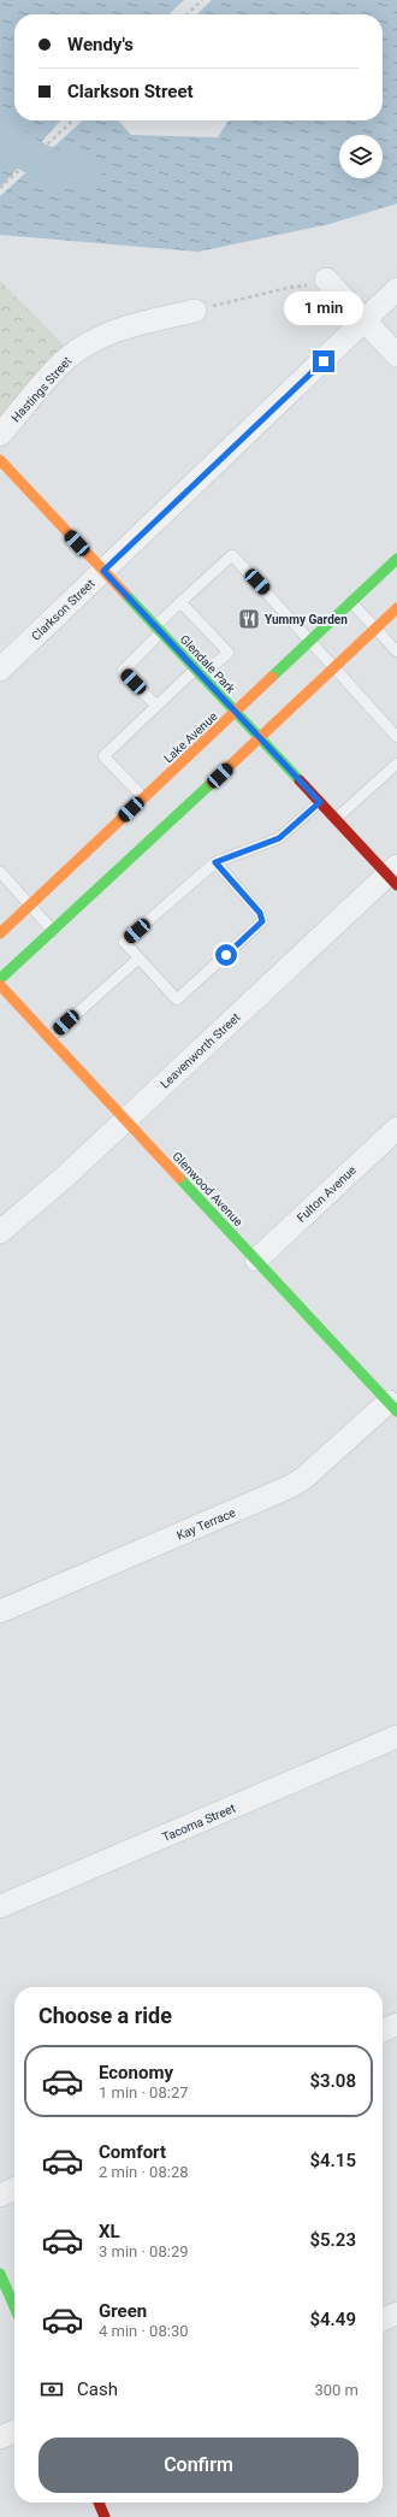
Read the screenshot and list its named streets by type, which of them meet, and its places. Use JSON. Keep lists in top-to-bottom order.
{
  "streets": {
    "main road": ["Glendale Park", "Lake Avenue", "Glenwood Avenue"],
    "street": [
      "Hastings Street",
      "Clarkson Street",
      "Leavenworth Street",
      "Fulton Avenue",
      "Kay Terrace",
      "Tacoma Street"
    ]
  },
  "crossings": [
    ["Clarkson Street", "Glendale Park"],
    ["Glendale Park", "Lake Avenue"],
    ["Glendale Park", "Leavenworth Street"],
    ["Leavenworth Street", "Glenwood Avenue"],
    ["Glenwood Avenue", "Fulton Avenue"],
    ["Glenwood Avenue", "Kay Terrace"]
  ],
  "places": {
    "restaurant": ["Yummy Garden"]
  },
  "page": {
    "banner": ["Wendy's", "Clarkson Street"],
    "bubble": "1 min",
    "heading": "Choose a ride",
    "list": [
      {
        "name": "Economy",
        "note": "1 min · 08:27",
        "value": "$3.08"
      },
      {
        "name": "Comfort",
        "note": "2 min · 08:28",
        "value": "$4.15"
      },
      {
        "name": "XL",
        "note": "3 min · 08:29",
        "value": "$5.23"
      },
      {
        "name": "Green",
        "note": "4 min · 08:30",
        "value": "$4.49"
      }
    ],
    "pay": ["Cash", "300 m"],
    "buttons": "Confirm"
  }
}
